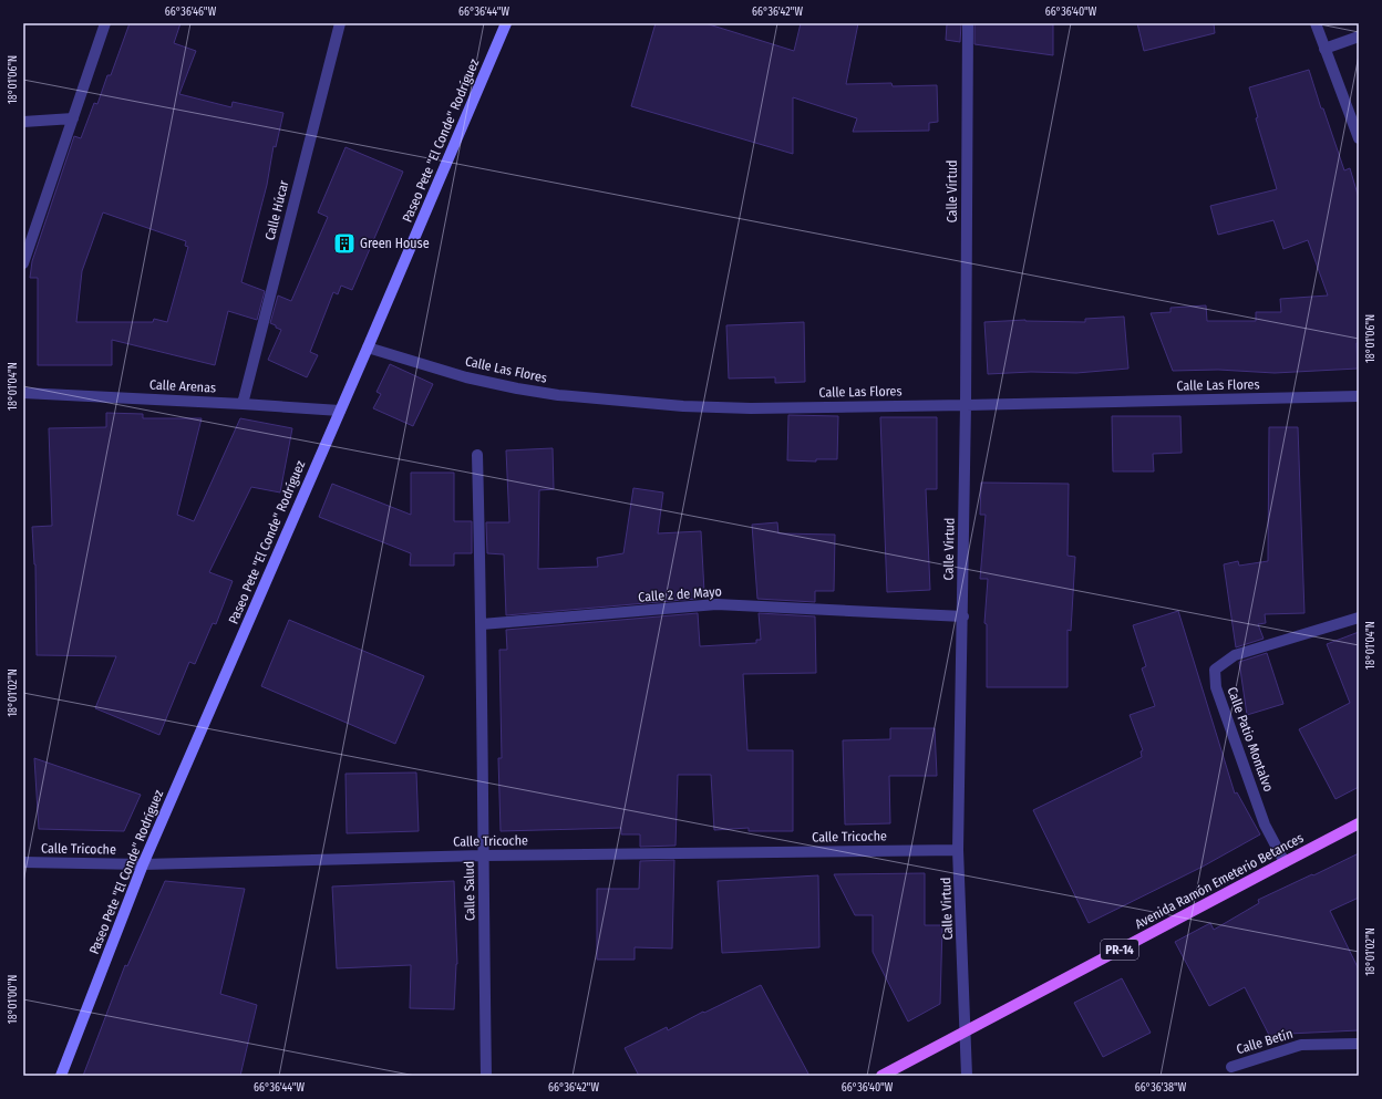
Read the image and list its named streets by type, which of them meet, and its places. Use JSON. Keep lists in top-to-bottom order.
{
  "streets": {
    "main road": ["Avenida Ramón Emeterio Betances", "PR-14"],
    "street": [
      "Paseo Pete \"El Conde\" Rodríguez",
      "Calle Virtud",
      "Calle Húcar",
      "Calle Las Flores",
      "Calle Arenas",
      "Calle 2 de Mayo",
      "Calle Patio Montalvo",
      "Calle Tricoche",
      "Calle Salud",
      "Calle Betín"
    ]
  },
  "crossings": [
    ["Paseo Pete \"El Conde\" Rodríguez", "Calle Las Flores"],
    ["Paseo Pete \"El Conde\" Rodríguez", "Calle Arenas"],
    ["Paseo Pete \"El Conde\" Rodríguez", "Calle Tricoche"],
    ["Calle Virtud", "Calle Las Flores"],
    ["Calle Virtud", "Calle 2 de Mayo"],
    ["Calle Virtud", "Calle Tricoche"],
    ["Calle Virtud", "Avenida Ramón Emeterio Betances"],
    ["Calle Húcar", "Calle Arenas"],
    ["Calle 2 de Mayo", "Calle Salud"],
    ["Calle Patio Montalvo", "Avenida Ramón Emeterio Betances"],
    ["Calle Tricoche", "Calle Salud"]
  ],
  "places": {
    "building": ["Green House"]
  },
  "coordinates": [
    "66°36'46\"W",
    "66°36'44\"W",
    "66°36'42\"W",
    "66°36'40\"W",
    "18°01'06\"N",
    "18°01'04\"N",
    "18°01'02\"N",
    "18°01'00\"N",
    "66°36'38\"W"
  ]
}
